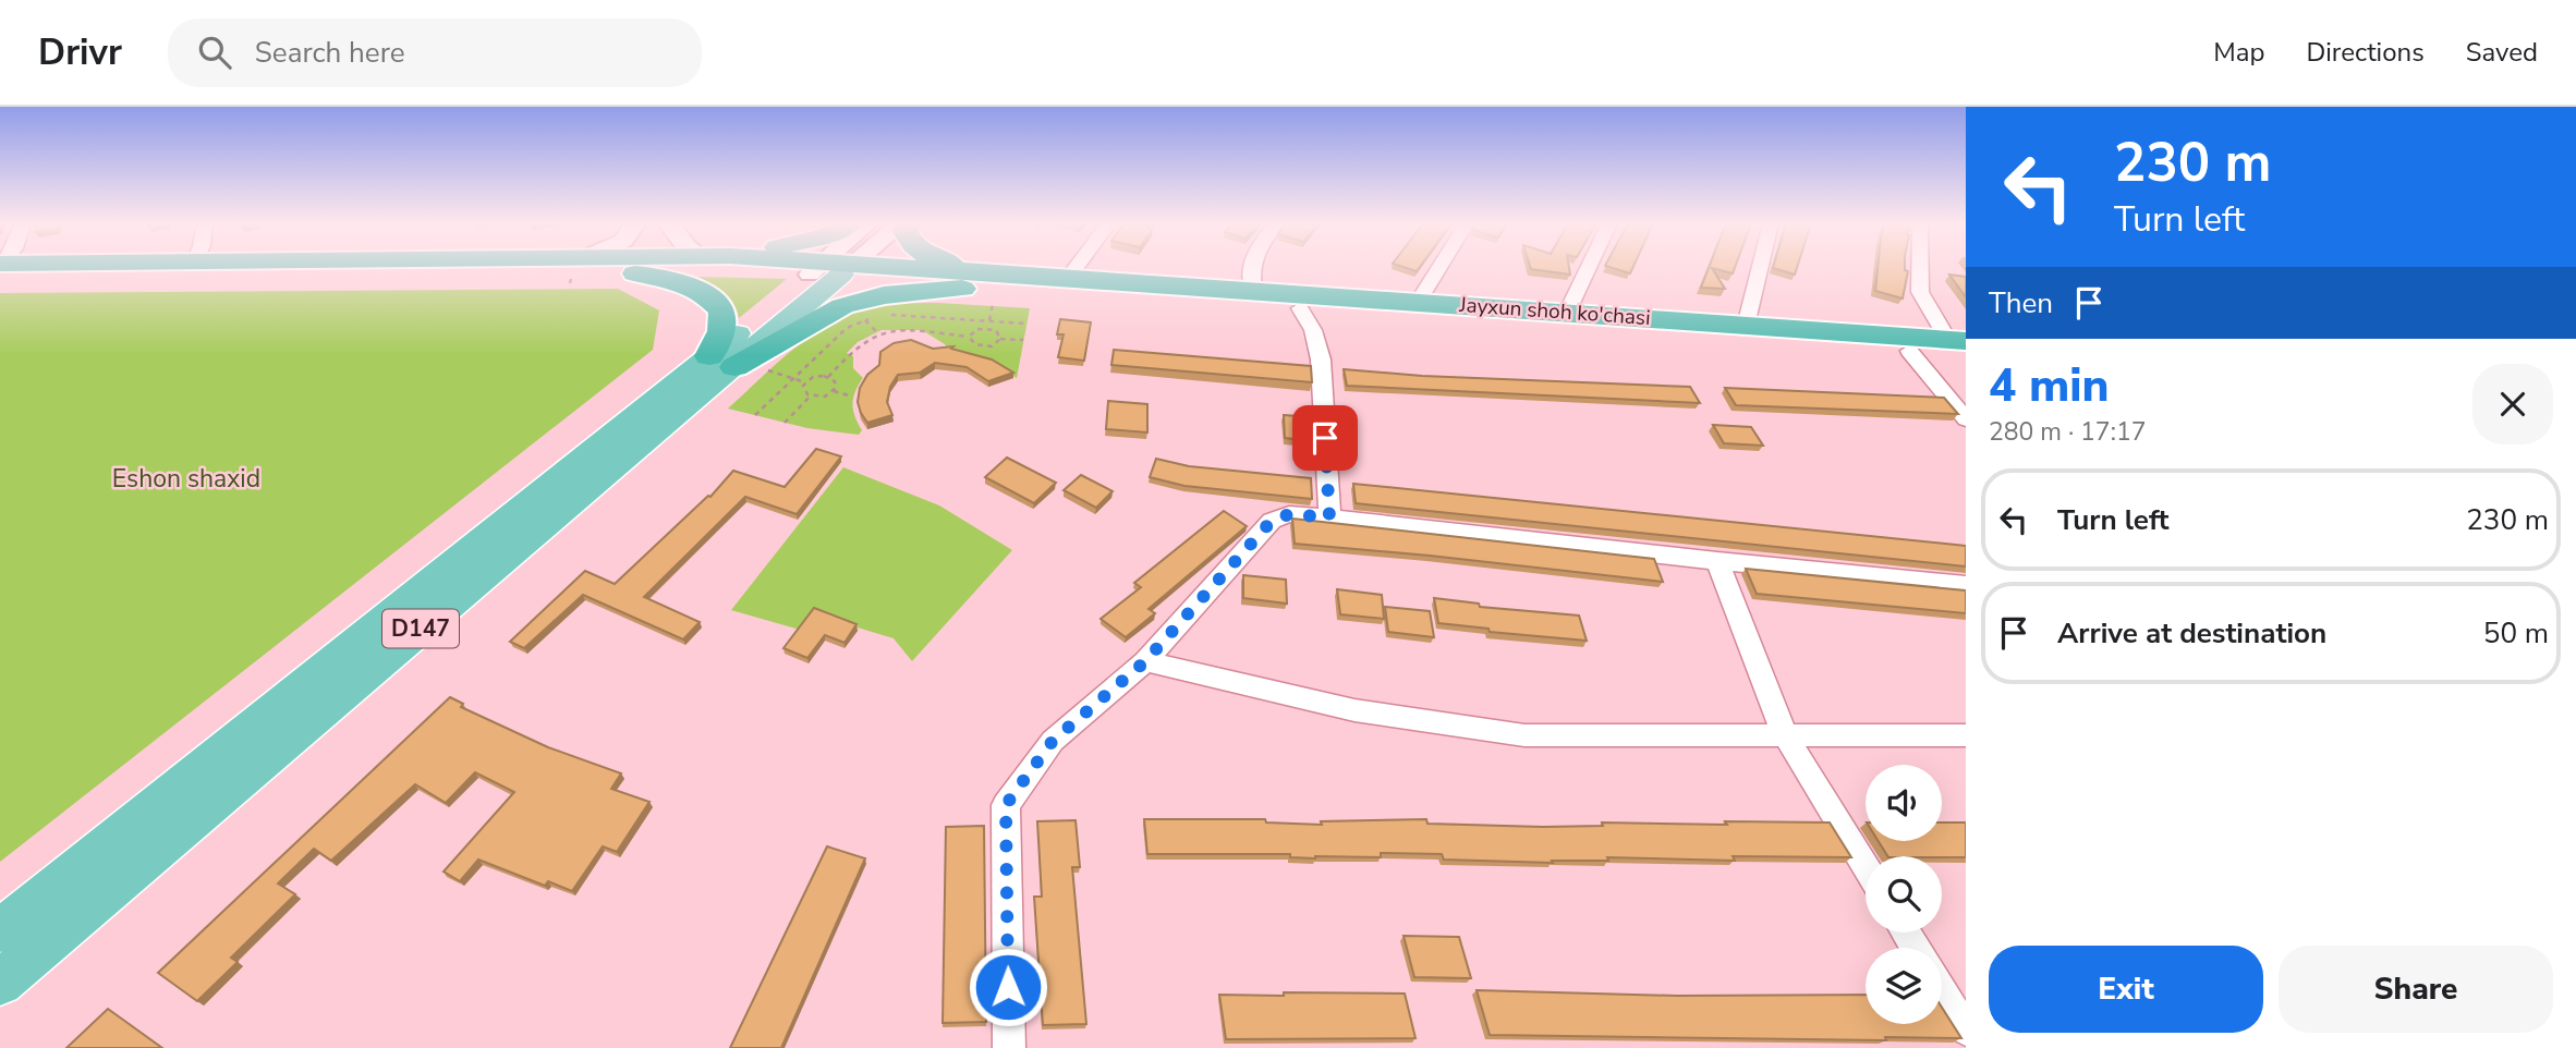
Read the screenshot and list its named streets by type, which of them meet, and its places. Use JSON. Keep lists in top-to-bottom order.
{
  "streets": {
    "highway": ["Jayxun shoh ko'chasi"],
    "main road": ["D147"]
  },
  "crossings": [
    ["Jayxun shoh ko'chasi", "D147"]
  ],
  "parks": ["Eshon shaxid"],
  "page": {
    "header": "Drivr",
    "search": "Search here",
    "nav": ["Map", "Directions", "Saved"],
    "turn": ["230 m", "Turn left"],
    "then": "Then",
    "heading": ["4 min", "280 m · 17:17"],
    "list": [
      {
        "name": "Turn left",
        "value": "230 m"
      },
      {
        "name": "Arrive at destination",
        "value": "50 m"
      }
    ],
    "buttons": ["Exit", "Share"]
  }
}
